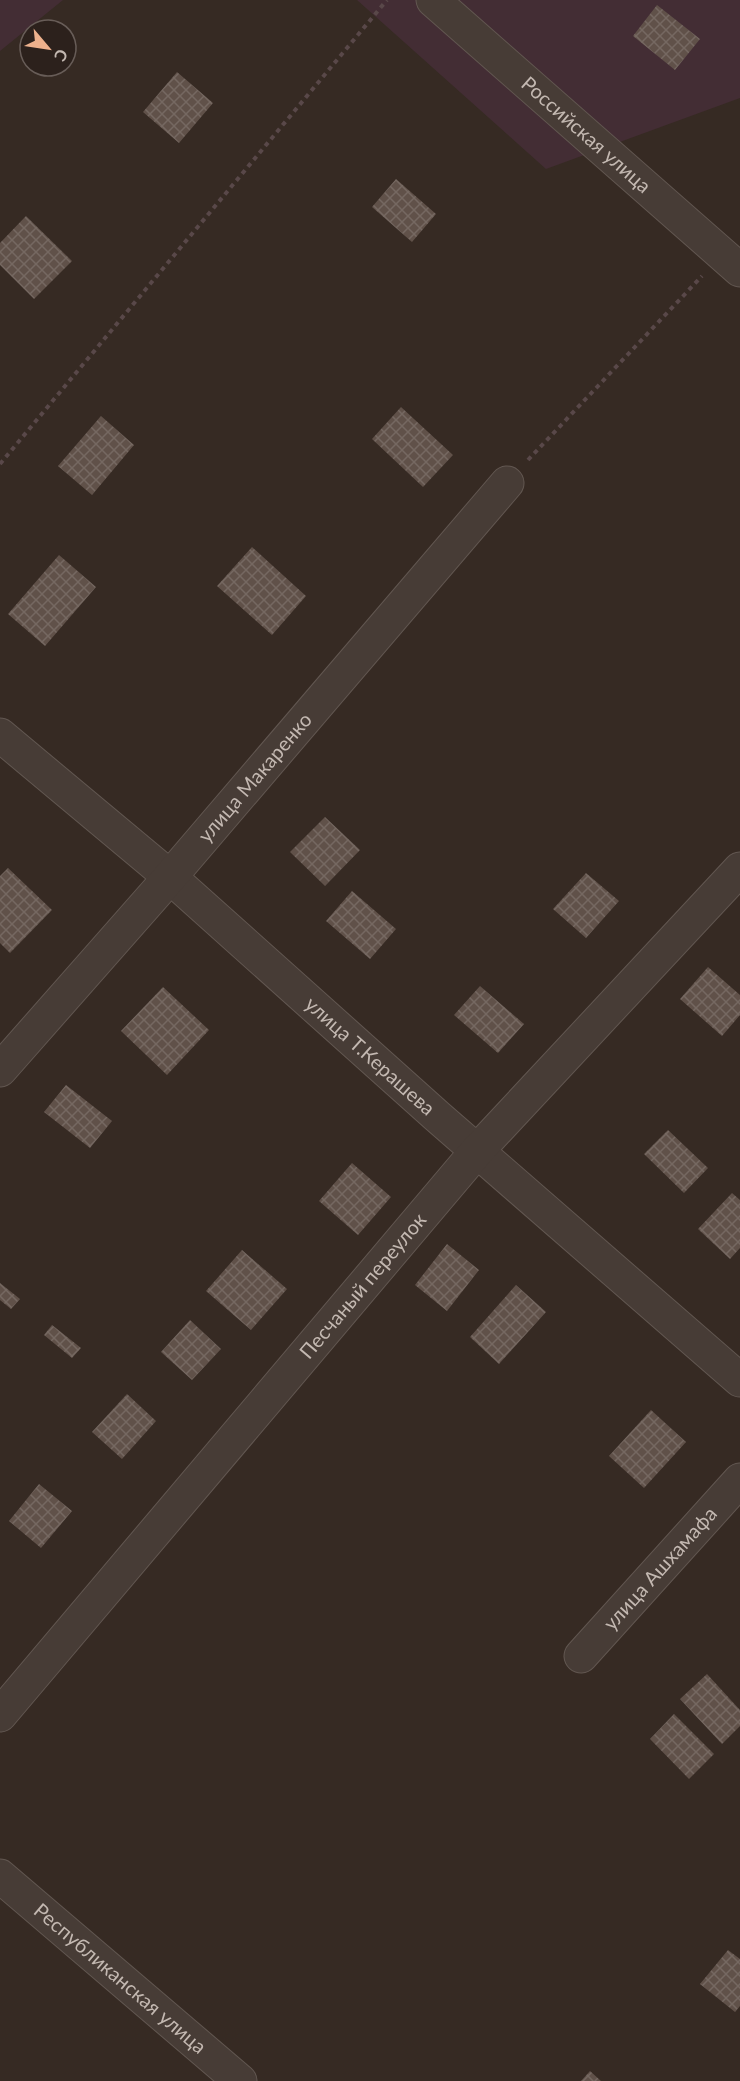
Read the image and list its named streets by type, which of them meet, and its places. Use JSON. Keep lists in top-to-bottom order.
{
  "streets": {
    "street": [
      "Российская улица",
      "улица Макаренко",
      "улица Т.Керашева",
      "Песчаный переулок",
      "улица Ашхамафа",
      "Республиканская улица"
    ]
  },
  "crossings": [
    ["улица Макаренко", "улица Т.Керашева"],
    ["улица Т.Керашева", "Песчаный переулок"]
  ],
  "north": "bottom right"
}
